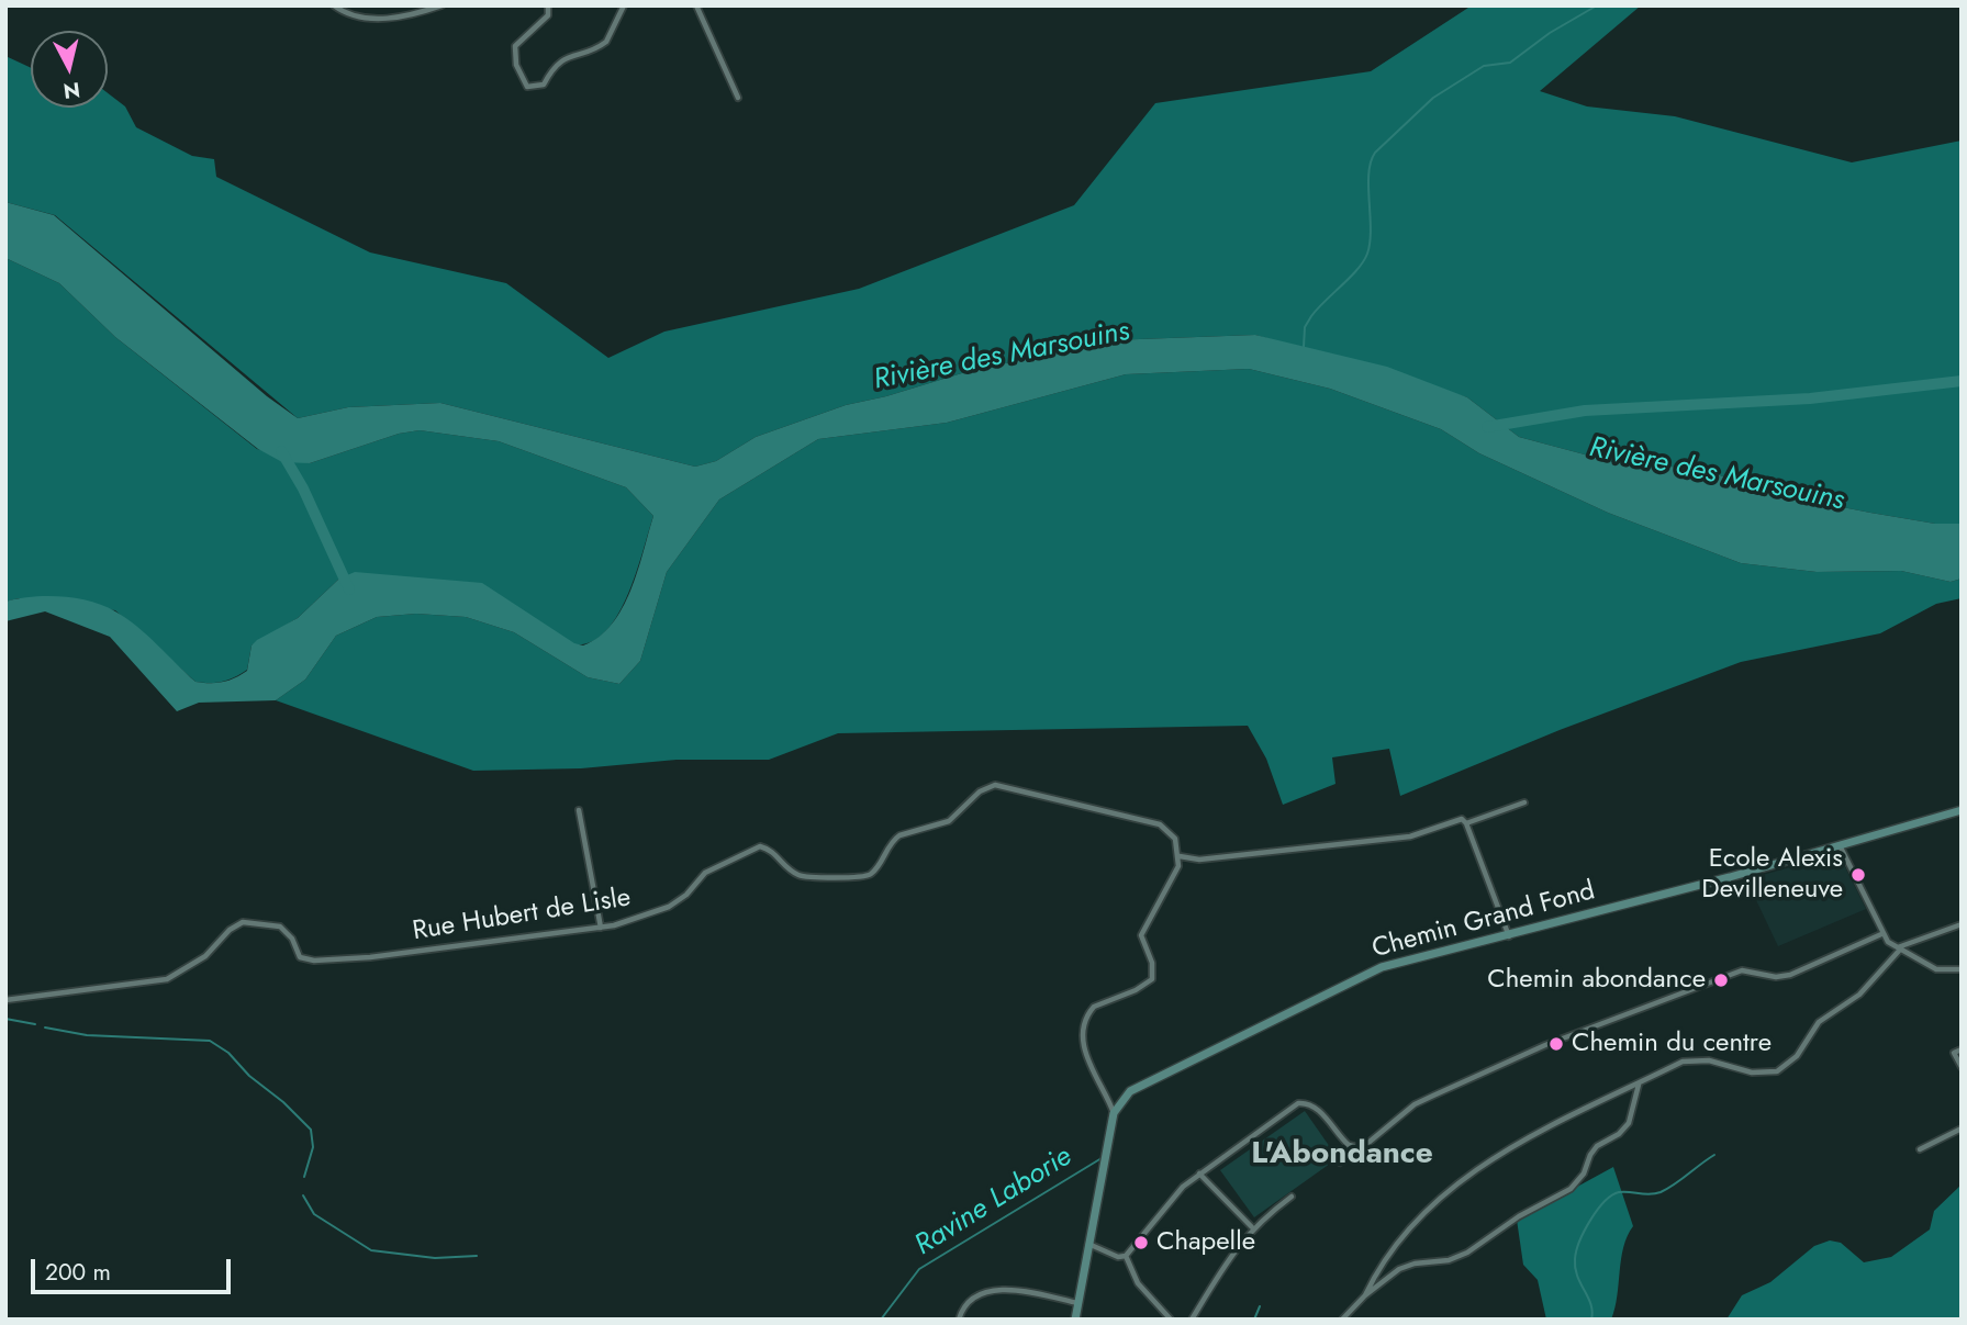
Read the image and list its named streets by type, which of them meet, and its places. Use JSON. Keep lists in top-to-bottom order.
{
  "streets": {
    "street": ["Rue Hubert de Lisle", "Chemin Grand Fond"]
  },
  "districts": ["L'Abondance"],
  "water": ["Rivière des Marsouins", "Ravine Laborie"],
  "places": [
    "Ecole Alexis Devilleneuve",
    "Chemin abondance",
    "Chemin du centre",
    "Chapelle"
  ],
  "scale_bar": "200 m",
  "north": "bottom"
}
